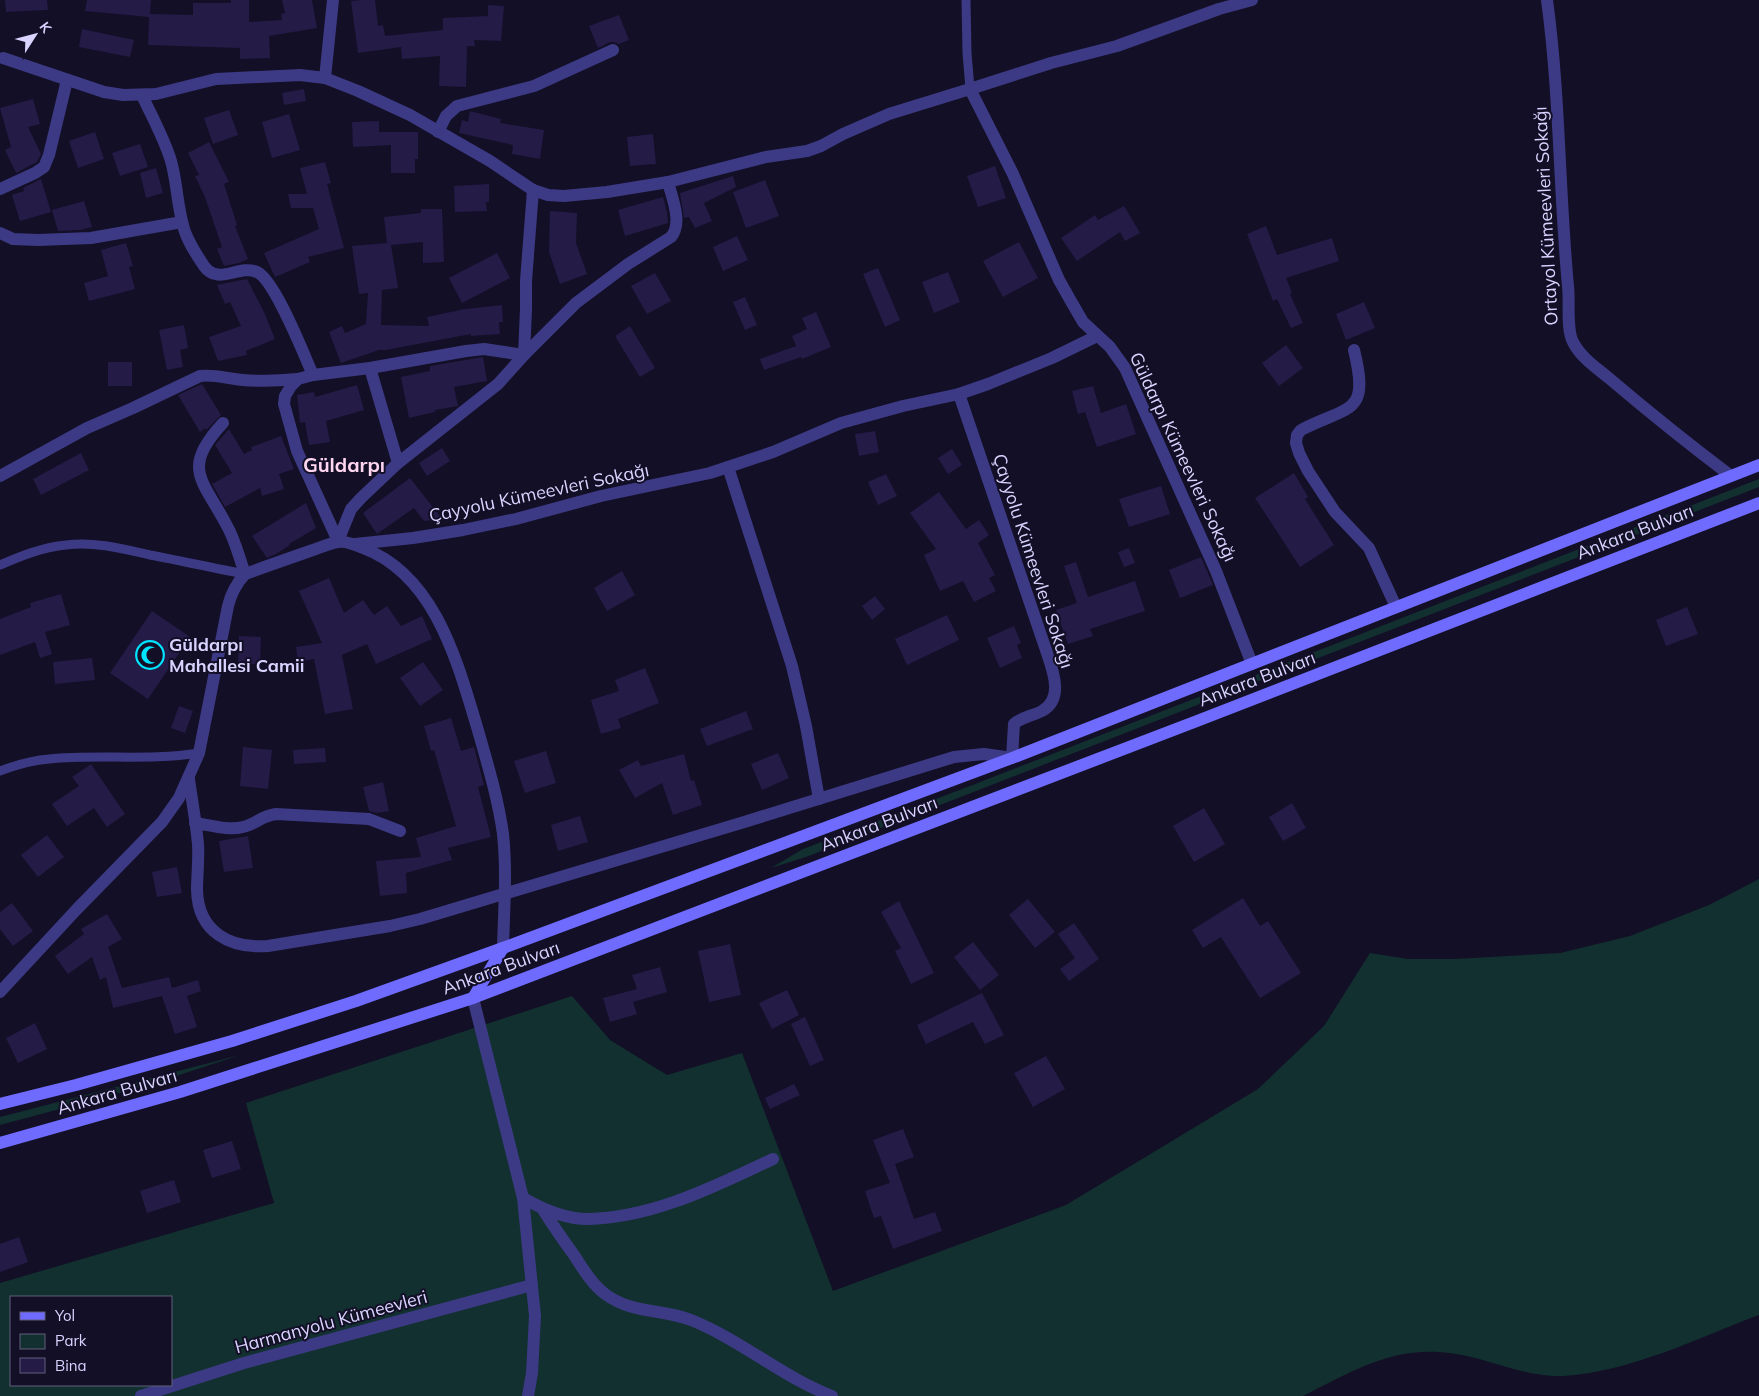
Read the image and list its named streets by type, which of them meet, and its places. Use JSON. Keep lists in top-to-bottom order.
{
  "streets": {
    "main road": ["Ankara Bulvarı"],
    "street": [
      "Ortayol Kümeevleri Sokağı",
      "Güldarpı Kümeevleri Sokağı",
      "Çayyolu Kümeevleri Sokağı",
      "Harmanyolu Kümeevleri"
    ]
  },
  "crossings": [
    ["Ortayol Kümeevleri Sokağı", "Ankara Bulvarı"],
    ["Güldarpı Kümeevleri Sokağı", "Çayyolu Kümeevleri Sokağı"],
    ["Güldarpı Kümeevleri Sokağı", "Ankara Bulvarı"],
    ["Çayyolu Kümeevleri Sokağı", "Ankara Bulvarı"]
  ],
  "districts": ["Güldarpı"],
  "places": {
    "mosque": ["Güldarpı Mahallesi Camii"]
  },
  "legend": ["Yol", "Park", "Bina"],
  "north": "top right"
}
